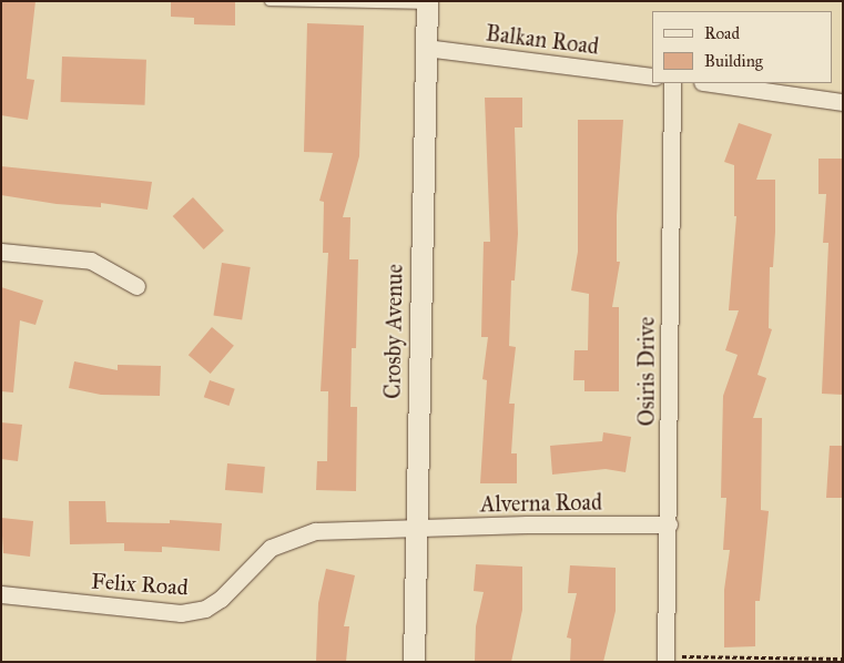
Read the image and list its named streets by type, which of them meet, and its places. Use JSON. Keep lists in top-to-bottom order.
{
  "streets": {
    "street": [
      "Balkan Road",
      "Crosby Avenue",
      "Osiris Drive",
      "Alverna Road",
      "Felix Road"
    ]
  },
  "crossings": [
    ["Balkan Road", "Crosby Avenue"],
    ["Crosby Avenue", "Alverna Road"],
    ["Crosby Avenue", "Felix Road"],
    ["Osiris Drive", "Alverna Road"],
    ["Alverna Road", "Felix Road"]
  ],
  "legend": ["Road", "Building"]
}
